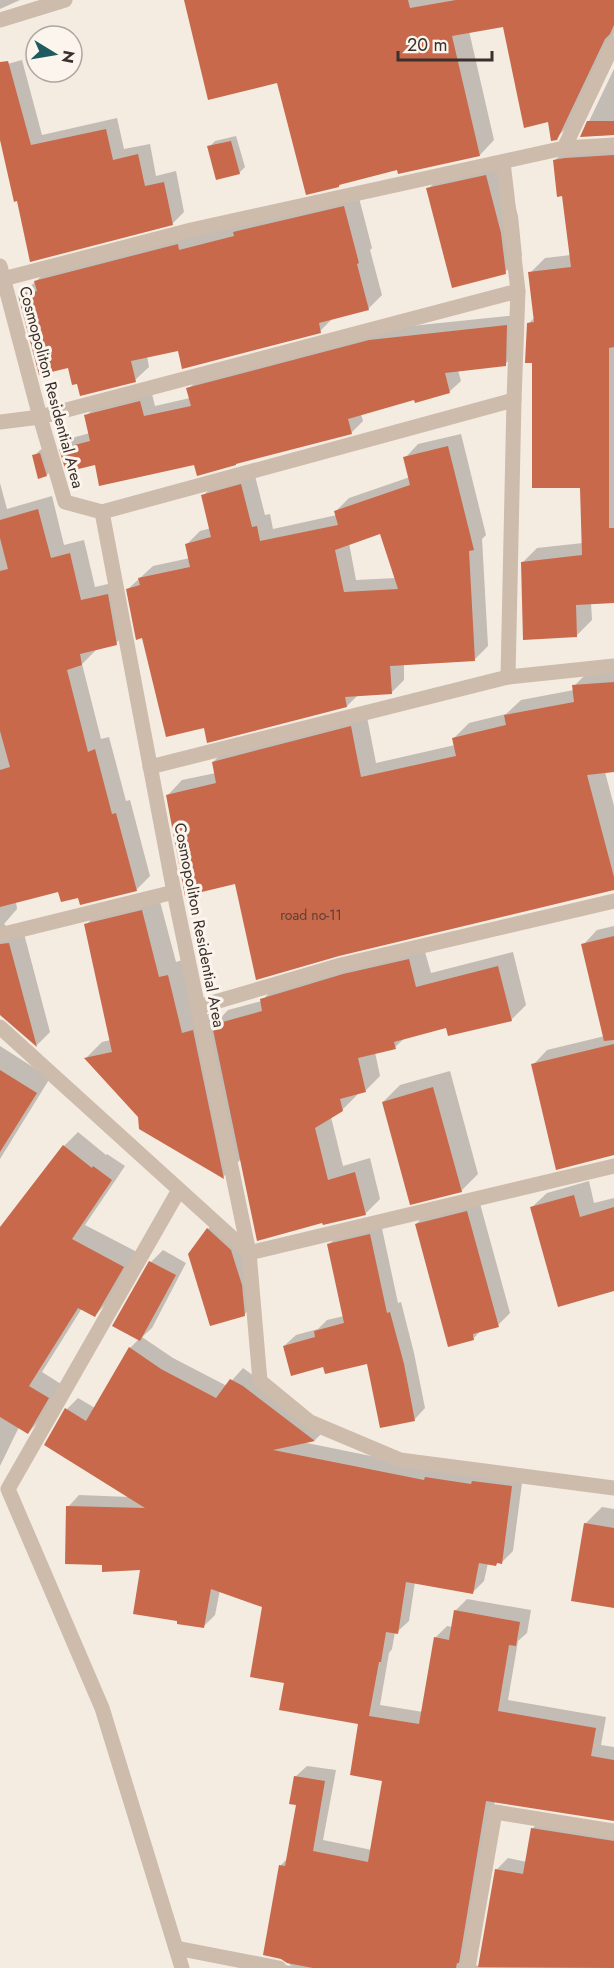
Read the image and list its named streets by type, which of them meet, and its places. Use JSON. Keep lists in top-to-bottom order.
{
  "streets": {
    "street": ["Cosmopoliton Residential Area"]
  },
  "house_numbers": ["road no-11"],
  "scale_bar": "20 m",
  "north": "right"
}
